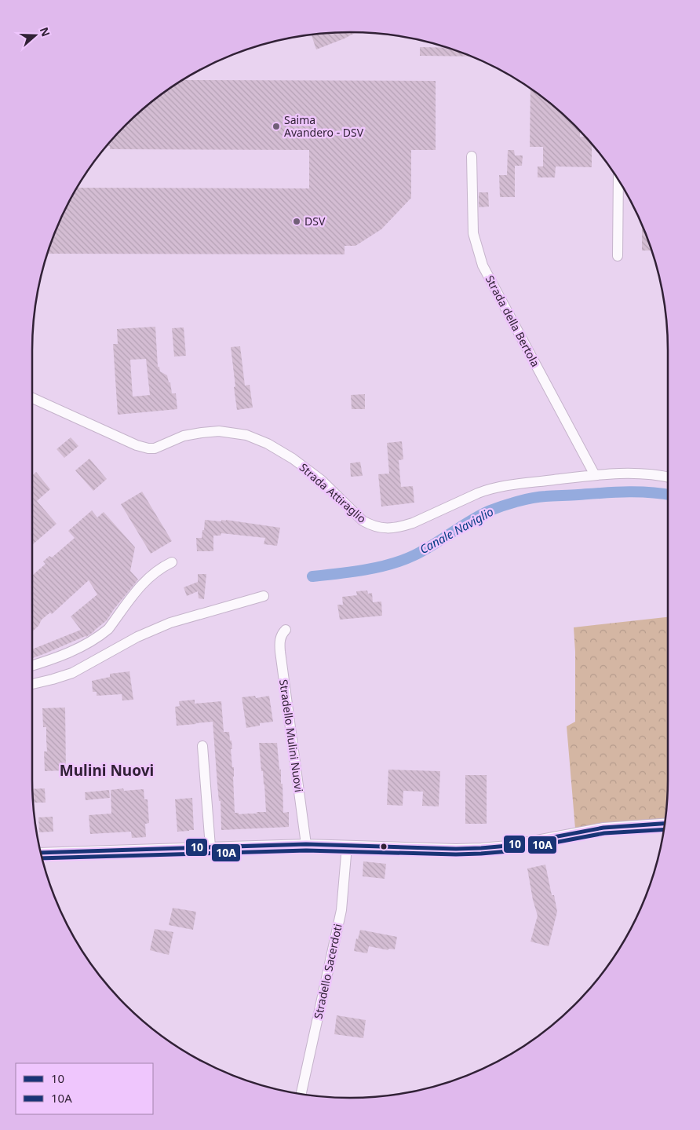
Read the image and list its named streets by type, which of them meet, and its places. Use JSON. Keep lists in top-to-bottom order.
{
  "streets": {
    "street": [
      "Strada della Bertola",
      "Strada Attiraglio",
      "Stradello Mulini Nuovi",
      "Stradello Sacerdoti"
    ]
  },
  "crossings": [
    ["Strada della Bertola", "Strada Attiraglio"]
  ],
  "districts": ["Mulini Nuovi"],
  "water": ["Canale Naviglio"],
  "places": ["Saima Avandero - DSV", "DSV"],
  "lines": ["transit line 10", "transit line 10A"],
  "legend": ["10", "10A"],
  "north": "right"
}
